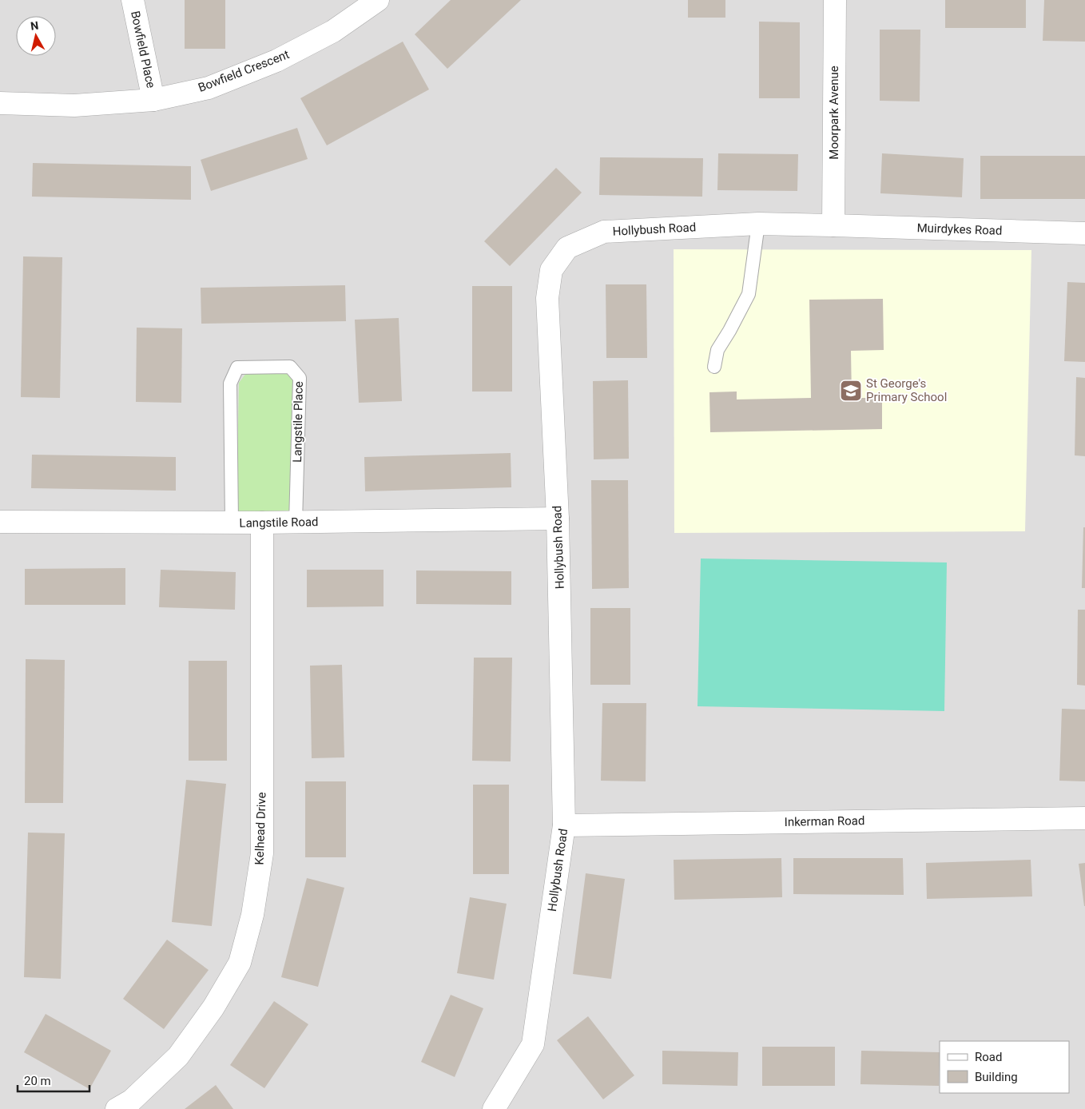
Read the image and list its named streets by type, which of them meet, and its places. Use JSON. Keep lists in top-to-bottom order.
{
  "streets": {
    "street": [
      "Bowfield Place",
      "Bowfield Crescent",
      "Moorpark Avenue",
      "Hollybush Road",
      "Muirdykes Road",
      "Langstile Road",
      "Inkerman Road",
      "Kelhead Drive"
    ],
    "lane": ["Langstile Place"]
  },
  "crossings": [
    ["Bowfield Place", "Bowfield Crescent"],
    ["Moorpark Avenue", "Hollybush Road"],
    ["Moorpark Avenue", "Muirdykes Road"],
    ["Hollybush Road", "Muirdykes Road"],
    ["Hollybush Road", "Langstile Road"],
    ["Hollybush Road", "Inkerman Road"],
    ["Langstile Place", "Langstile Road"],
    ["Langstile Road", "Kelhead Drive"]
  ],
  "places": {
    "school or university": ["St George's Primary School"]
  },
  "legend": ["Road", "Building"],
  "scale_bar": "20 m",
  "north": "top"
}
